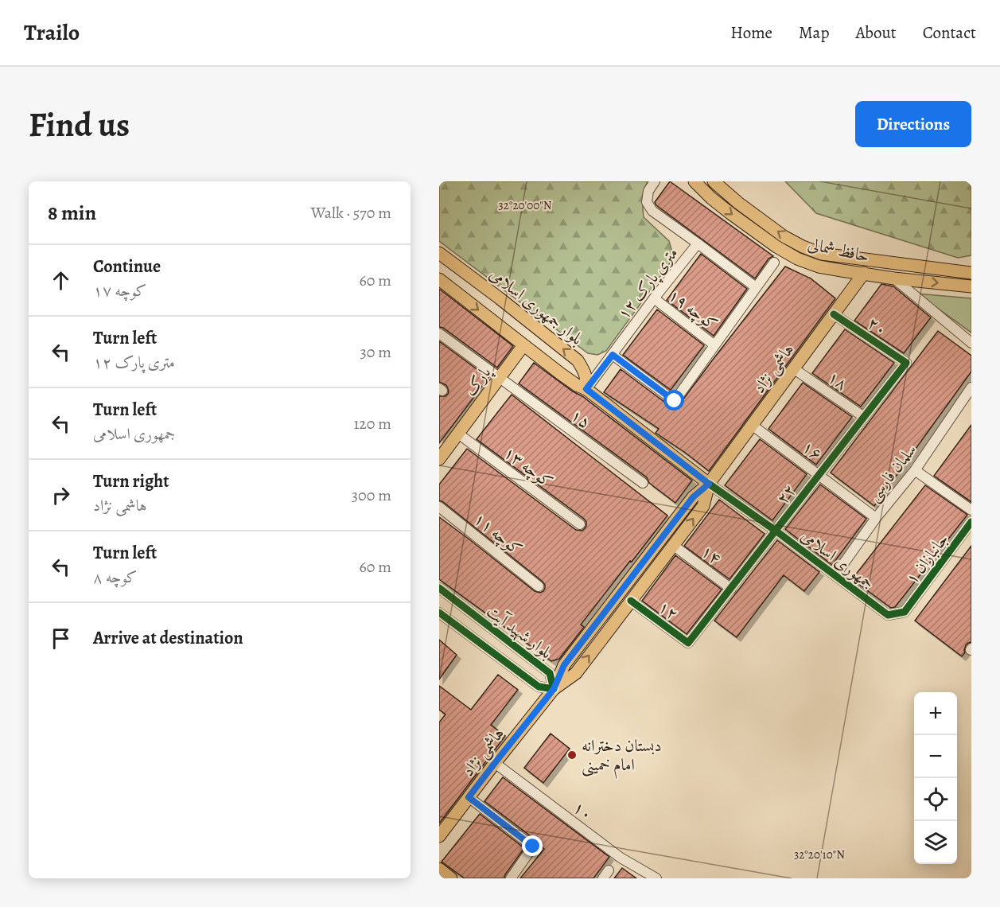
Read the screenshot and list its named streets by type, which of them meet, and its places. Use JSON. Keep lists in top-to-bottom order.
{
  "streets": {
    "main road": [
      "حافظ شمالی",
      "بلوار جمهوری اسلامی",
      "هاشمی نژاد",
      "پارک",
      "جمهوری اسلامی"
    ],
    "street": [
      "۱۲ متری پارک",
      "کوچه ۱۹",
      "۲۰",
      "۱۸",
      "۱۵",
      "۱۶",
      "کوچه ۱۳",
      "سلمان فارسی",
      "۲۲",
      "کوچه ۱۱",
      "۱۴",
      "جانبازان ۱",
      "۱۲",
      "بلوار شهید آیت",
      "۱۰"
    ]
  },
  "crossings": [
    ["حافظ شمالی", "هاشمی نژاد"],
    ["۱۲ متری پارک", "بلوار جمهوری اسلامی"],
    ["۱۲ متری پارک", "کوچه ۱۹"],
    ["۱۲ متری پارک", "جمهوری اسلامی"],
    ["بلوار جمهوری اسلامی", "جمهوری اسلامی"],
    ["۲۰", "هاشمی نژاد"],
    ["۲۰", "۲۲"],
    ["هاشمی نژاد", "۱۸"],
    ["هاشمی نژاد", "۱۶"],
    ["هاشمی نژاد", "۱۴"],
    ["هاشمی نژاد", "جمهوری اسلامی"],
    ["هاشمی نژاد", "۱۲"],
    ["هاشمی نژاد", "بلوار شهید آیت"],
    ["هاشمی نژاد", "۱۰"],
    ["۱۸", "۲۲"],
    ["پارک", "۱۵"],
    ["پارک", "کوچه ۱۳"],
    ["۱۶", "سلمان فارسی"],
    ["۱۶", "۲۲"],
    ["سلمان فارسی", "جمهوری اسلامی"],
    ["۲۲", "۱۴"],
    ["۲۲", "جمهوری اسلامی"],
    ["۲۲", "۱۲"],
    ["جانبازان ۱", "جمهوری اسلامی"]
  ],
  "places": ["دبستان دخترانه امام خمینی"],
  "page": {
    "header": "Trailo",
    "nav": [
      "Home",
      "Map",
      "About",
      "Contact"
    ],
    "buttons": "Directions",
    "title": "Find us",
    "heading": ["8 min", "Walk · 570 m"],
    "list": [
      ["Continue", "کوچه ۱۷", "60 m"],
      ["Turn left", "۱۲ متری پارک", "30 m"],
      ["Turn left", "جمهوری اسلامی", "120 m"],
      ["Turn right", "هاشمی نژاد", "300 m"],
      ["Turn left", "کوچه ۸", "60 m"],
      "Arrive at destination"
    ],
    "map_buttons": ["+", "−"]
  },
  "coordinates": ["32°20'00\"N", "32°20'10\"N"]
}
